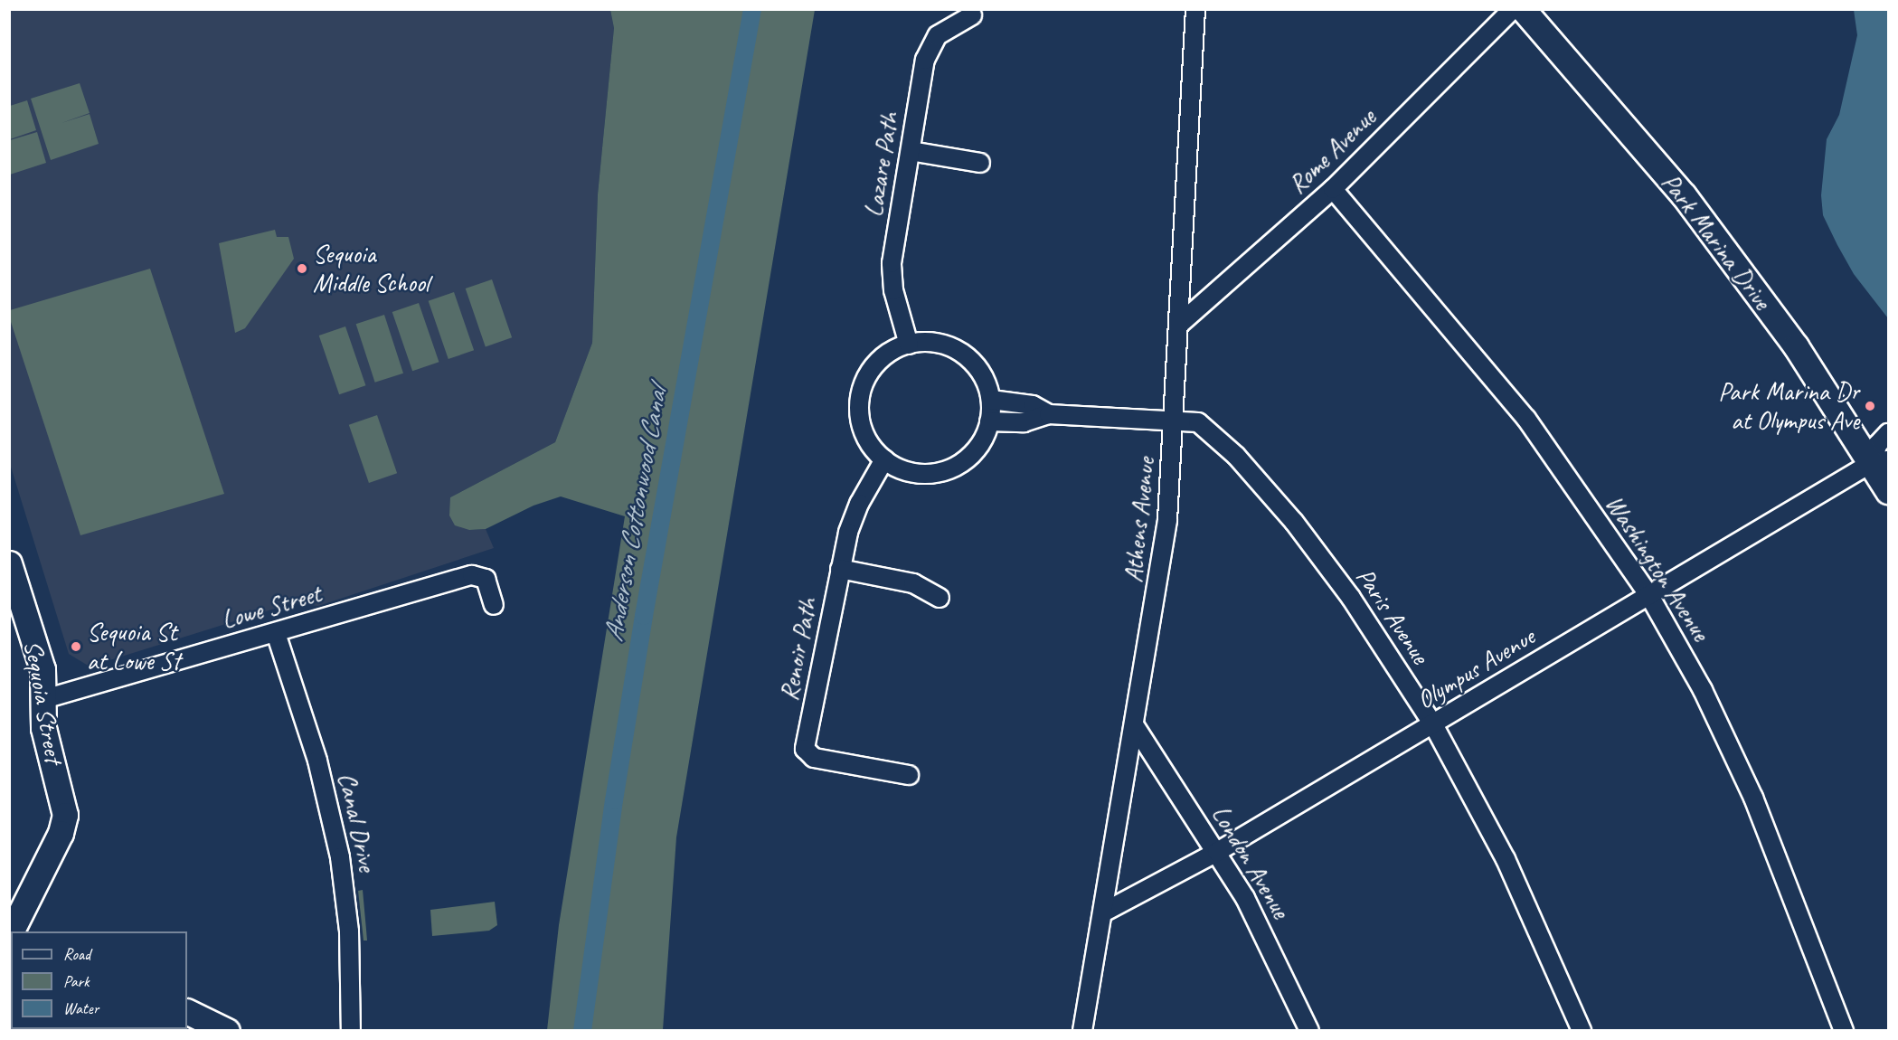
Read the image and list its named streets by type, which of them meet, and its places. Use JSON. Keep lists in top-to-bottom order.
{
  "streets": {
    "main road": ["Park Marina Drive", "Sequoia Street"],
    "street": [
      "Rome Avenue",
      "Lazare Path",
      "Athens Avenue",
      "Washington Avenue",
      "Lowe Street",
      "Paris Avenue",
      "Renoir Path",
      "Olympus Avenue",
      "Canal Drive",
      "London Avenue"
    ]
  },
  "crossings": [
    ["Rome Avenue", "Athens Avenue"],
    ["Rome Avenue", "Washington Avenue"],
    ["Lazare Path", "Paris Avenue"],
    ["Lazare Path", "Renoir Path"],
    ["Park Marina Drive", "Olympus Avenue"],
    ["Athens Avenue", "Paris Avenue"],
    ["Athens Avenue", "Olympus Avenue"],
    ["Athens Avenue", "London Avenue"],
    ["Washington Avenue", "Olympus Avenue"],
    ["Lowe Street", "Sequoia Street"],
    ["Lowe Street", "Canal Drive"],
    ["Paris Avenue", "Renoir Path"],
    ["Paris Avenue", "Olympus Avenue"],
    ["Olympus Avenue", "London Avenue"]
  ],
  "water": ["Anderson Cottonwood Canal"],
  "places": ["Sequoia Middle School", "Park Marina Dr at Olympus Ave", "Sequoia St at Lowe St"],
  "legend": ["Road", "Park", "Water"]
}
